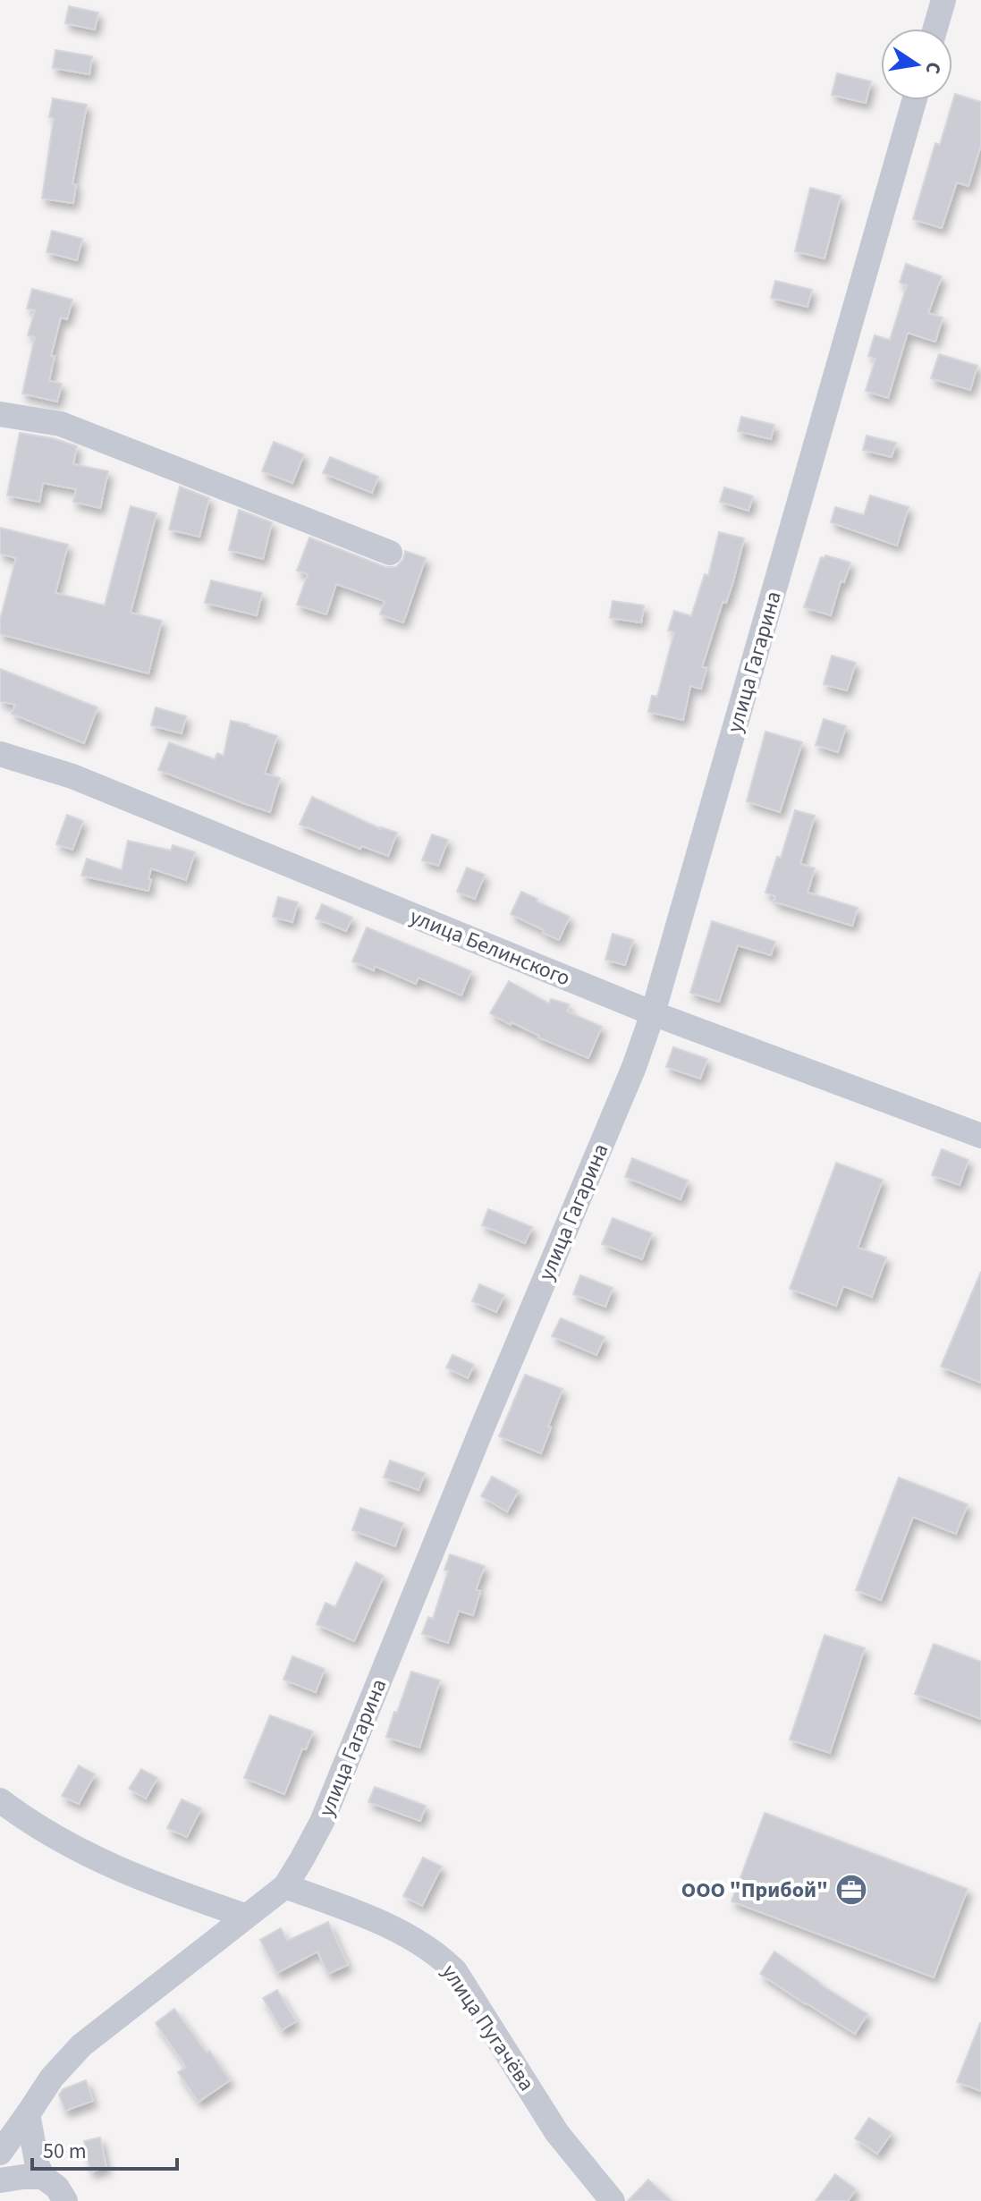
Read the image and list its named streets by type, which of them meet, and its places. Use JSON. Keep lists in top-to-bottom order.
{
  "streets": {
    "street": ["улица Гагарина", "улица Белинского", "улица Пугачёва"]
  },
  "crossings": [
    ["улица Гагарина", "улица Белинского"],
    ["улица Гагарина", "улица Пугачёва"]
  ],
  "places": {
    "office": ["ООО \"Прибой\""]
  },
  "scale_bar": "50 m",
  "north": "right"
}
